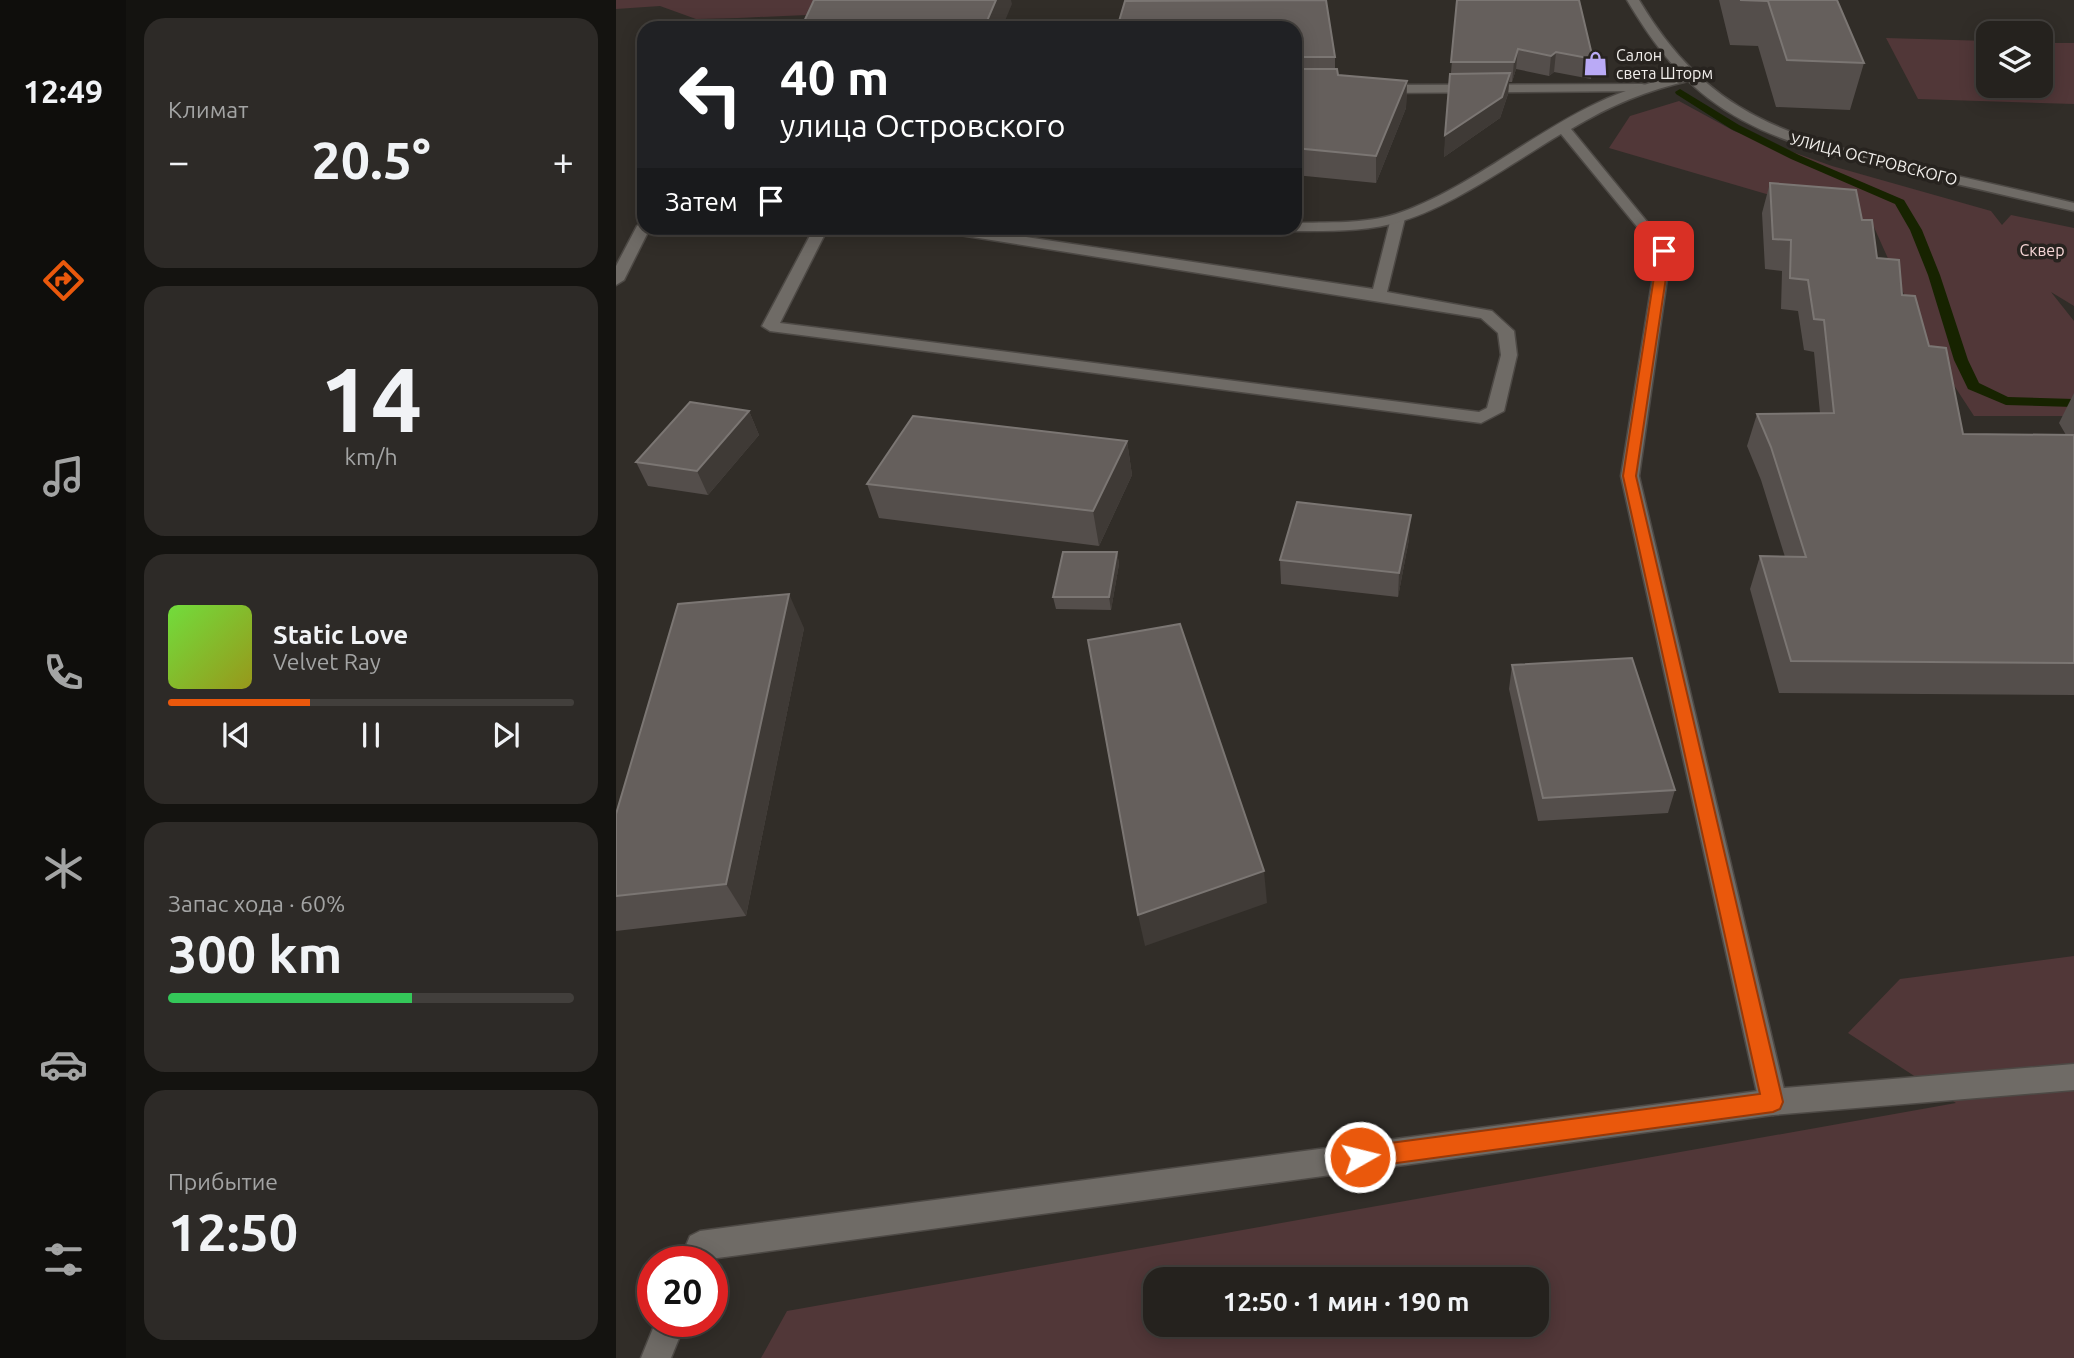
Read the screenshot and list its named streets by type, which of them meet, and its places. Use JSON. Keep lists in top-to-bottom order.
{
  "streets": {
    "street": ["УЛИЦА ОСТРОВСКОГО"]
  },
  "parks": ["Сквер"],
  "places": {
    "shop": ["Салон света Шторм"]
  },
  "page": {
    "tabs": "12:49",
    "tile": [
      "Климат",
      ["14", "km/h"],
      ["Запас хода · 60%", "300 km"],
      ["Прибытие", "12:50"]
    ],
    "turn": ["40 m", "улица Островского"],
    "heat": ["−", "20.5°", "+"],
    "then": "Затем",
    "song": ["Static Love", "Velvet Ray"],
    "limit": "20",
    "trip": "12:50 · 1 мин · 190 m"
  }
}
